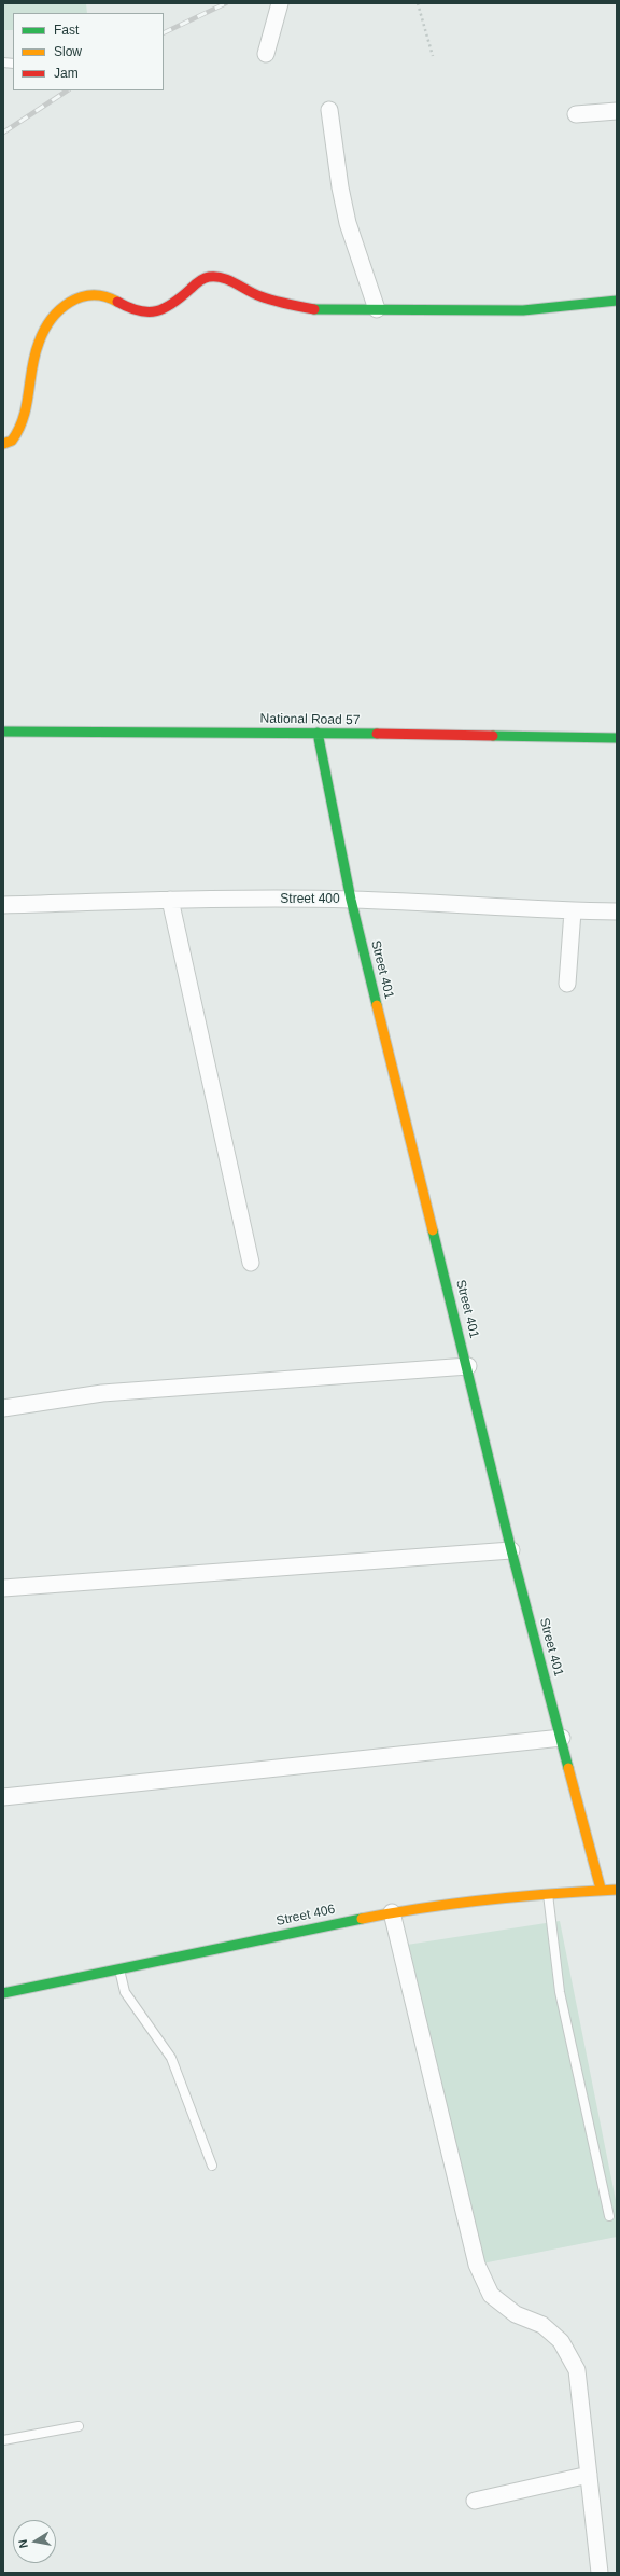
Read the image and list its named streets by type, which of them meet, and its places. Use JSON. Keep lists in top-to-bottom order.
{
  "streets": {
    "street": [
      "National Road 57",
      "Street 400",
      "Street 401",
      "Street 406"
    ]
  },
  "crossings": [
    ["National Road 57", "Street 401"],
    ["Street 400", "Street 401"],
    ["Street 401", "Street 406"]
  ],
  "legend": ["Fast", "Slow", "Jam"],
  "north": "left"
}
